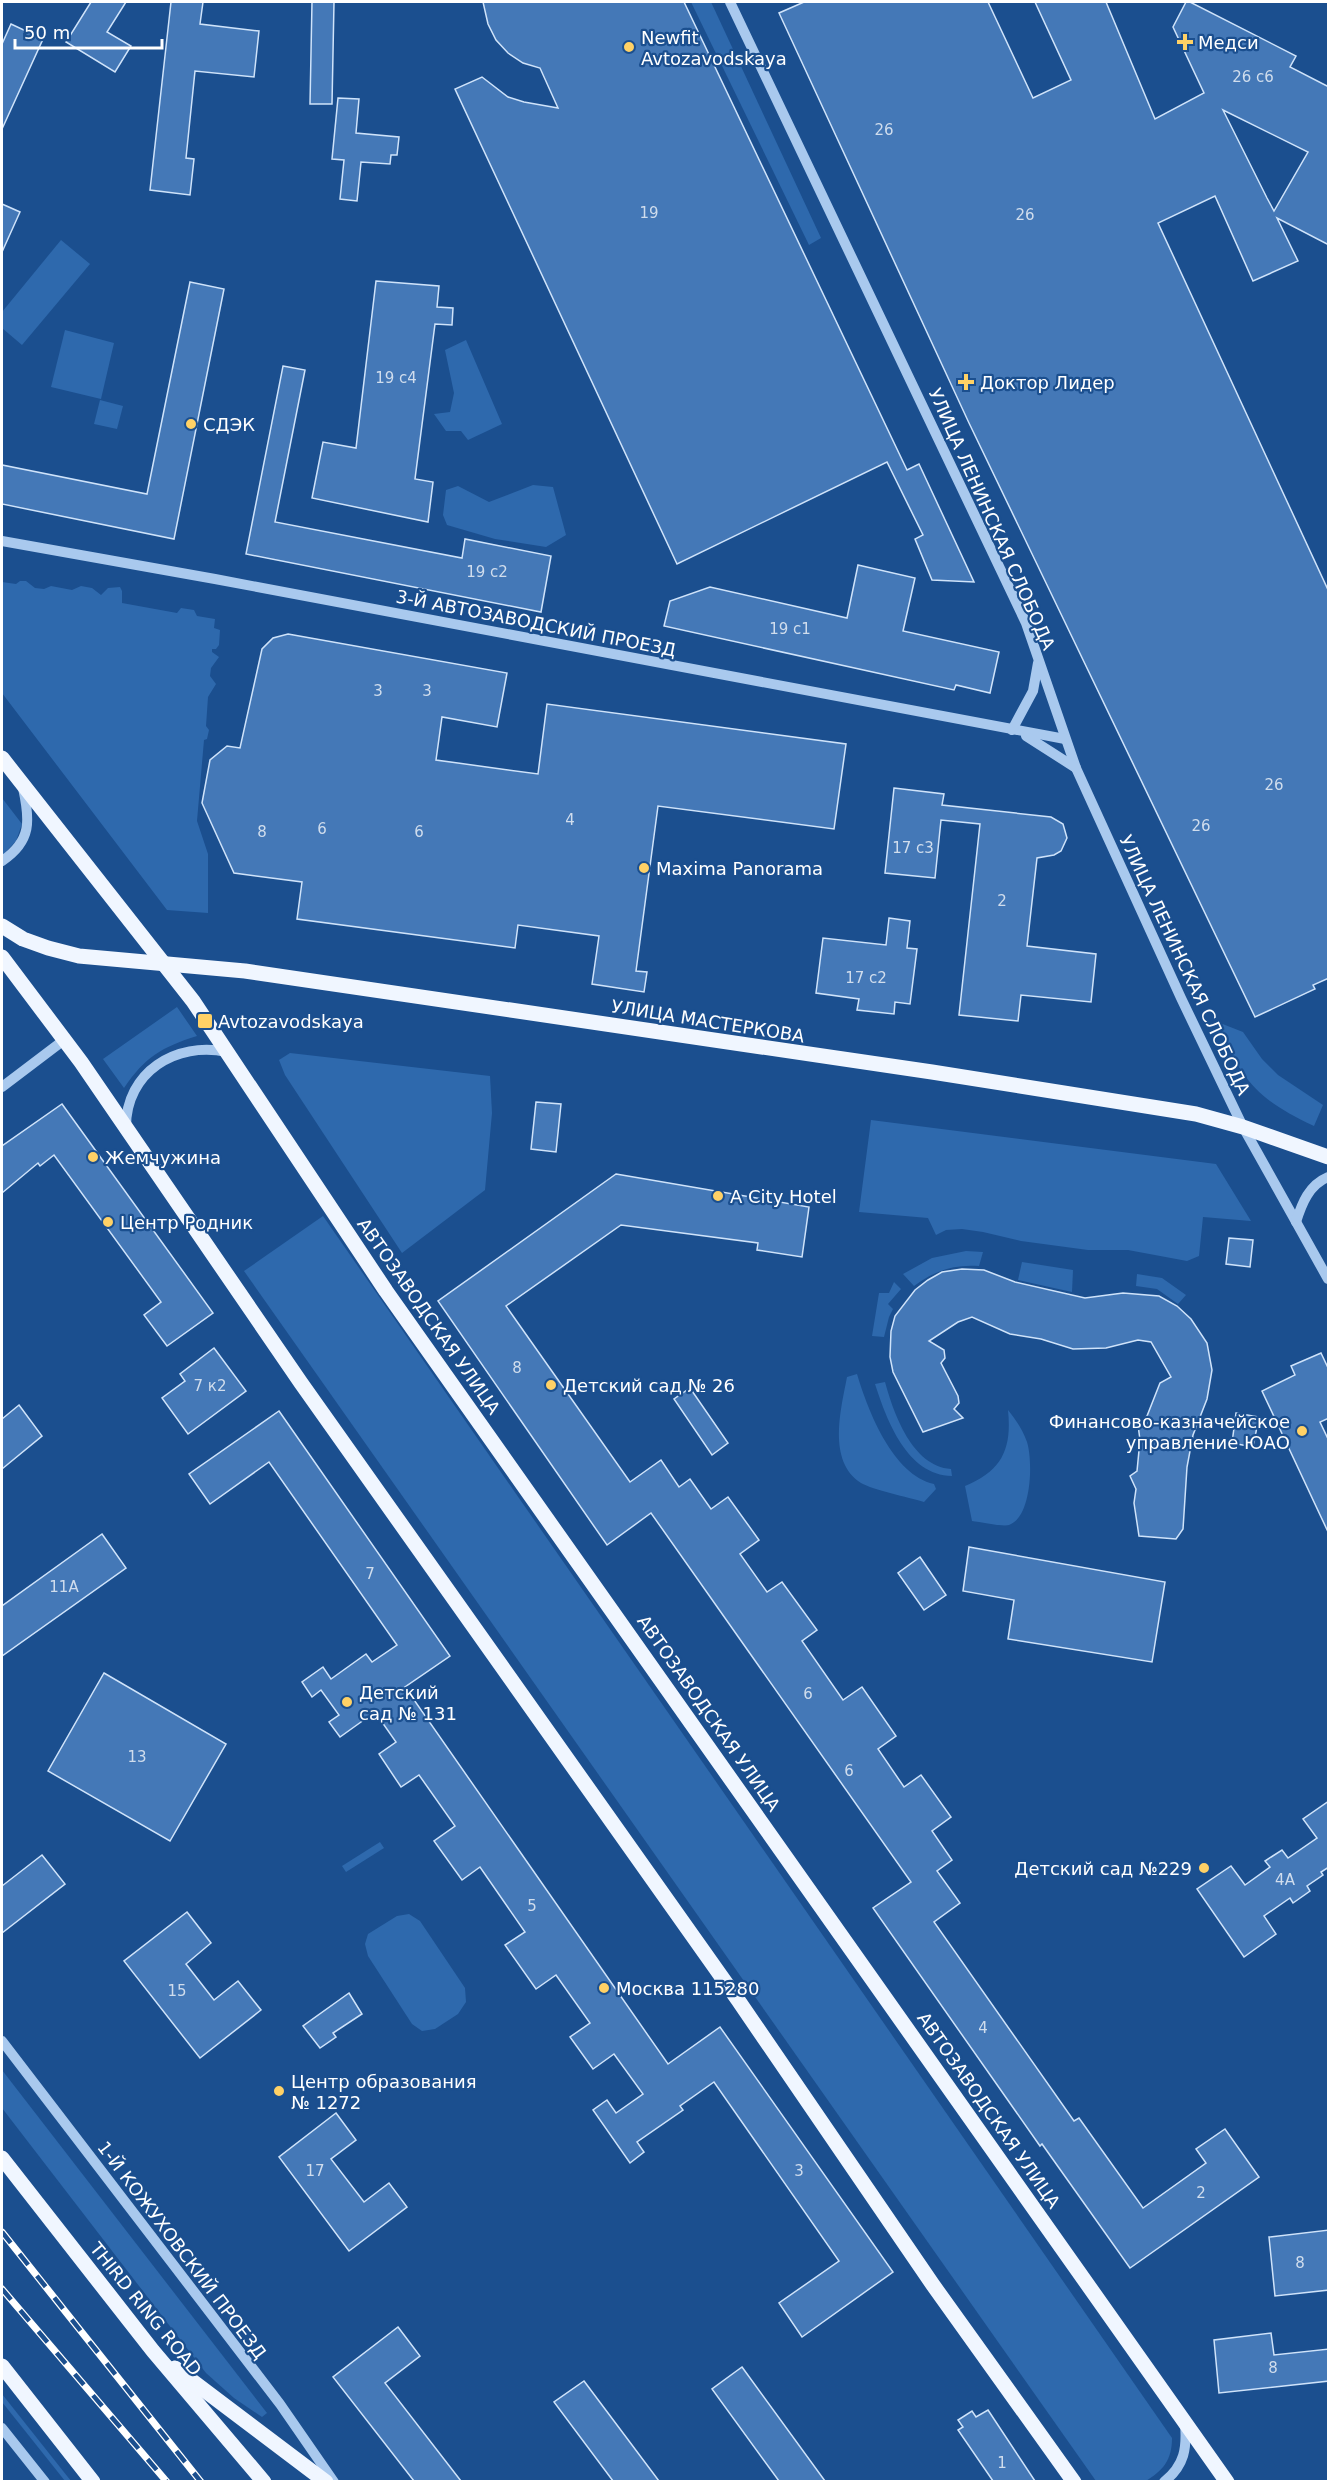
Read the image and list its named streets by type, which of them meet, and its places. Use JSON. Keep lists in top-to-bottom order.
{
  "streets": {
    "main road": ["УЛИЦА МАСТЕРКОВА", "АВТОЗАВОДСКАЯ УЛИЦА", "THIRD RING ROAD"],
    "street": ["УЛИЦА ЛЕНИНСКАЯ СЛОБОДА", "3-Й АВТОЗАВОДСКИЙ ПРОЕЗД", "1-Й КОЖУХОВСКИЙ ПРОЕЗД"]
  },
  "crossings": [
    ["УЛИЦА ЛЕНИНСКАЯ СЛОБОДА", "3-Й АВТОЗАВОДСКИЙ ПРОЕЗД"],
    ["УЛИЦА ЛЕНИНСКАЯ СЛОБОДА", "УЛИЦА МАСТЕРКОВА"],
    ["УЛИЦА МАСТЕРКОВА", "АВТОЗАВОДСКАЯ УЛИЦА"]
  ],
  "places": {
    "health": ["Медси", "Доктор Лидер"],
    "other": [
      "Newfit Avtozavodskaya",
      "СДЭК",
      "Maxima Panorama",
      "Жемчужина",
      "A City Hotel",
      "Центр Родник",
      "Детский сад № 26",
      "Финансово-казначейское управление ЮАО",
      "Детский сад № 131",
      "Детский сад №229",
      "Москва 115280",
      "Центр образования № 1272"
    ],
    "transit": ["Avtozavodskaya"]
  },
  "house_numbers": [
    "26 с6",
    "26",
    "19",
    "26",
    "19 с4",
    "19 с2",
    "19 с1",
    "3",
    "3",
    "26",
    "4",
    "26",
    "6",
    "8",
    "6",
    "17 c3",
    "2",
    "17 с2",
    "8",
    "7 к2",
    "7",
    "11А",
    "6",
    "13",
    "6",
    "4А",
    "5",
    "15",
    "4",
    "17",
    "3",
    "2",
    "8",
    "8",
    "1"
  ],
  "scale_bar": "50 m"
}
